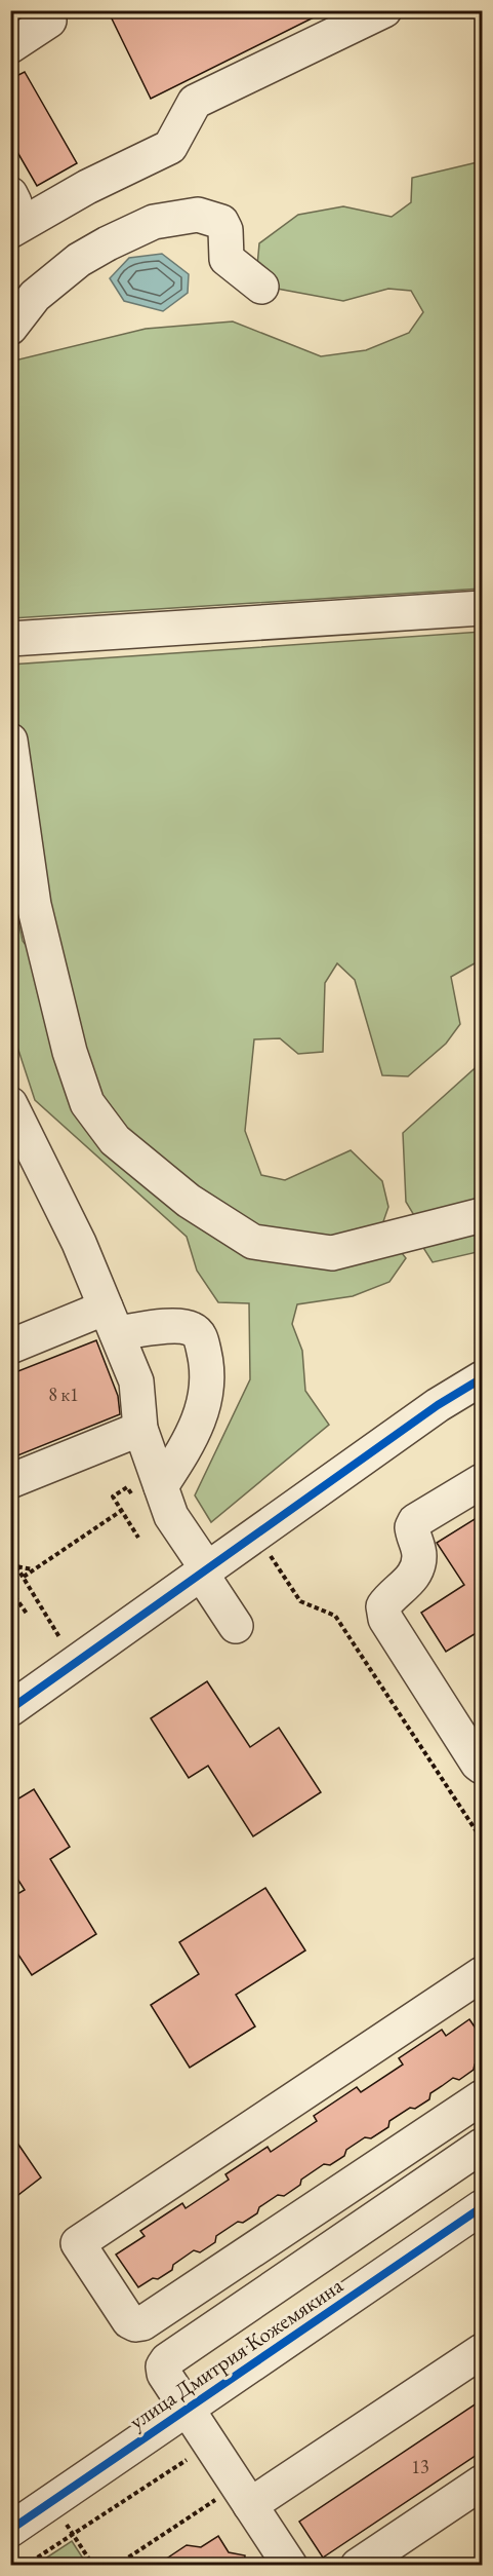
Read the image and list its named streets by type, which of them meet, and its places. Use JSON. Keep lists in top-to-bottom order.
{
  "streets": {
    "street": ["улица Дмитрия Кожемякина"]
  },
  "house_numbers": ["8 к1", "13"]
}
